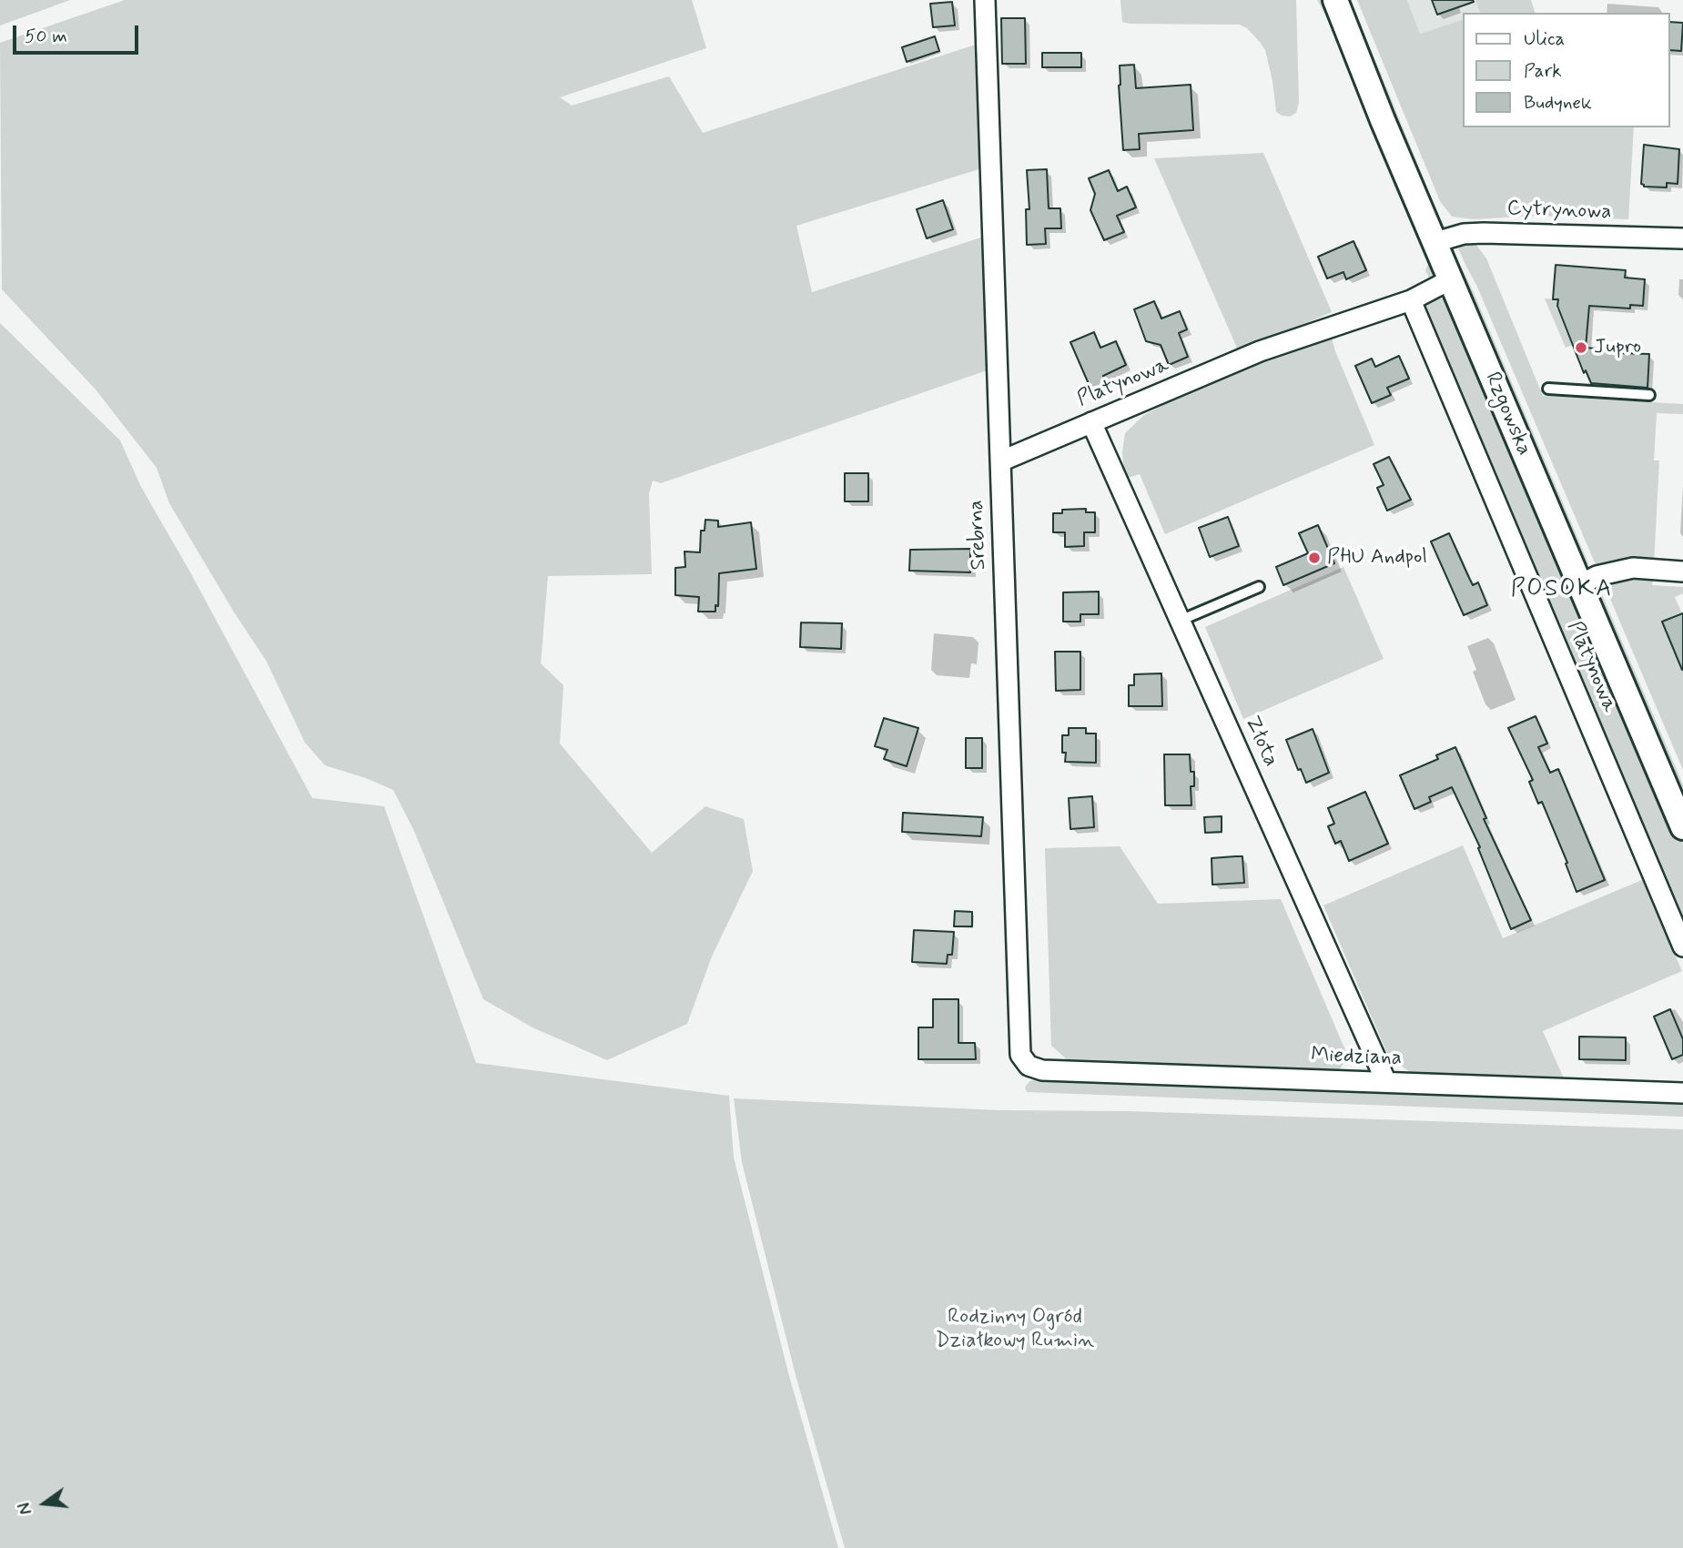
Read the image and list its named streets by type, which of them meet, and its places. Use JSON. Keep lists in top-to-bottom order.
{
  "streets": {
    "street": [
      "Cytrynowa",
      "Platynowa",
      "Rzgowska",
      "Srebrna",
      "Złota",
      "Miedziana"
    ]
  },
  "crossings": [
    ["Cytrynowa", "Rzgowska"],
    ["Platynowa", "Rzgowska"],
    ["Platynowa", "Srebrna"],
    ["Platynowa", "Złota"],
    ["Srebrna", "Miedziana"],
    ["Złota", "Miedziana"]
  ],
  "districts": ["POSOKA"],
  "parks": ["Rodzinny Ogród Działkowy Rumin"],
  "places": ["Jupro", "PHU Andpol"],
  "legend": ["Ulica", "Park", "Budynek"],
  "scale_bar": "50 m",
  "north": "left"
}
